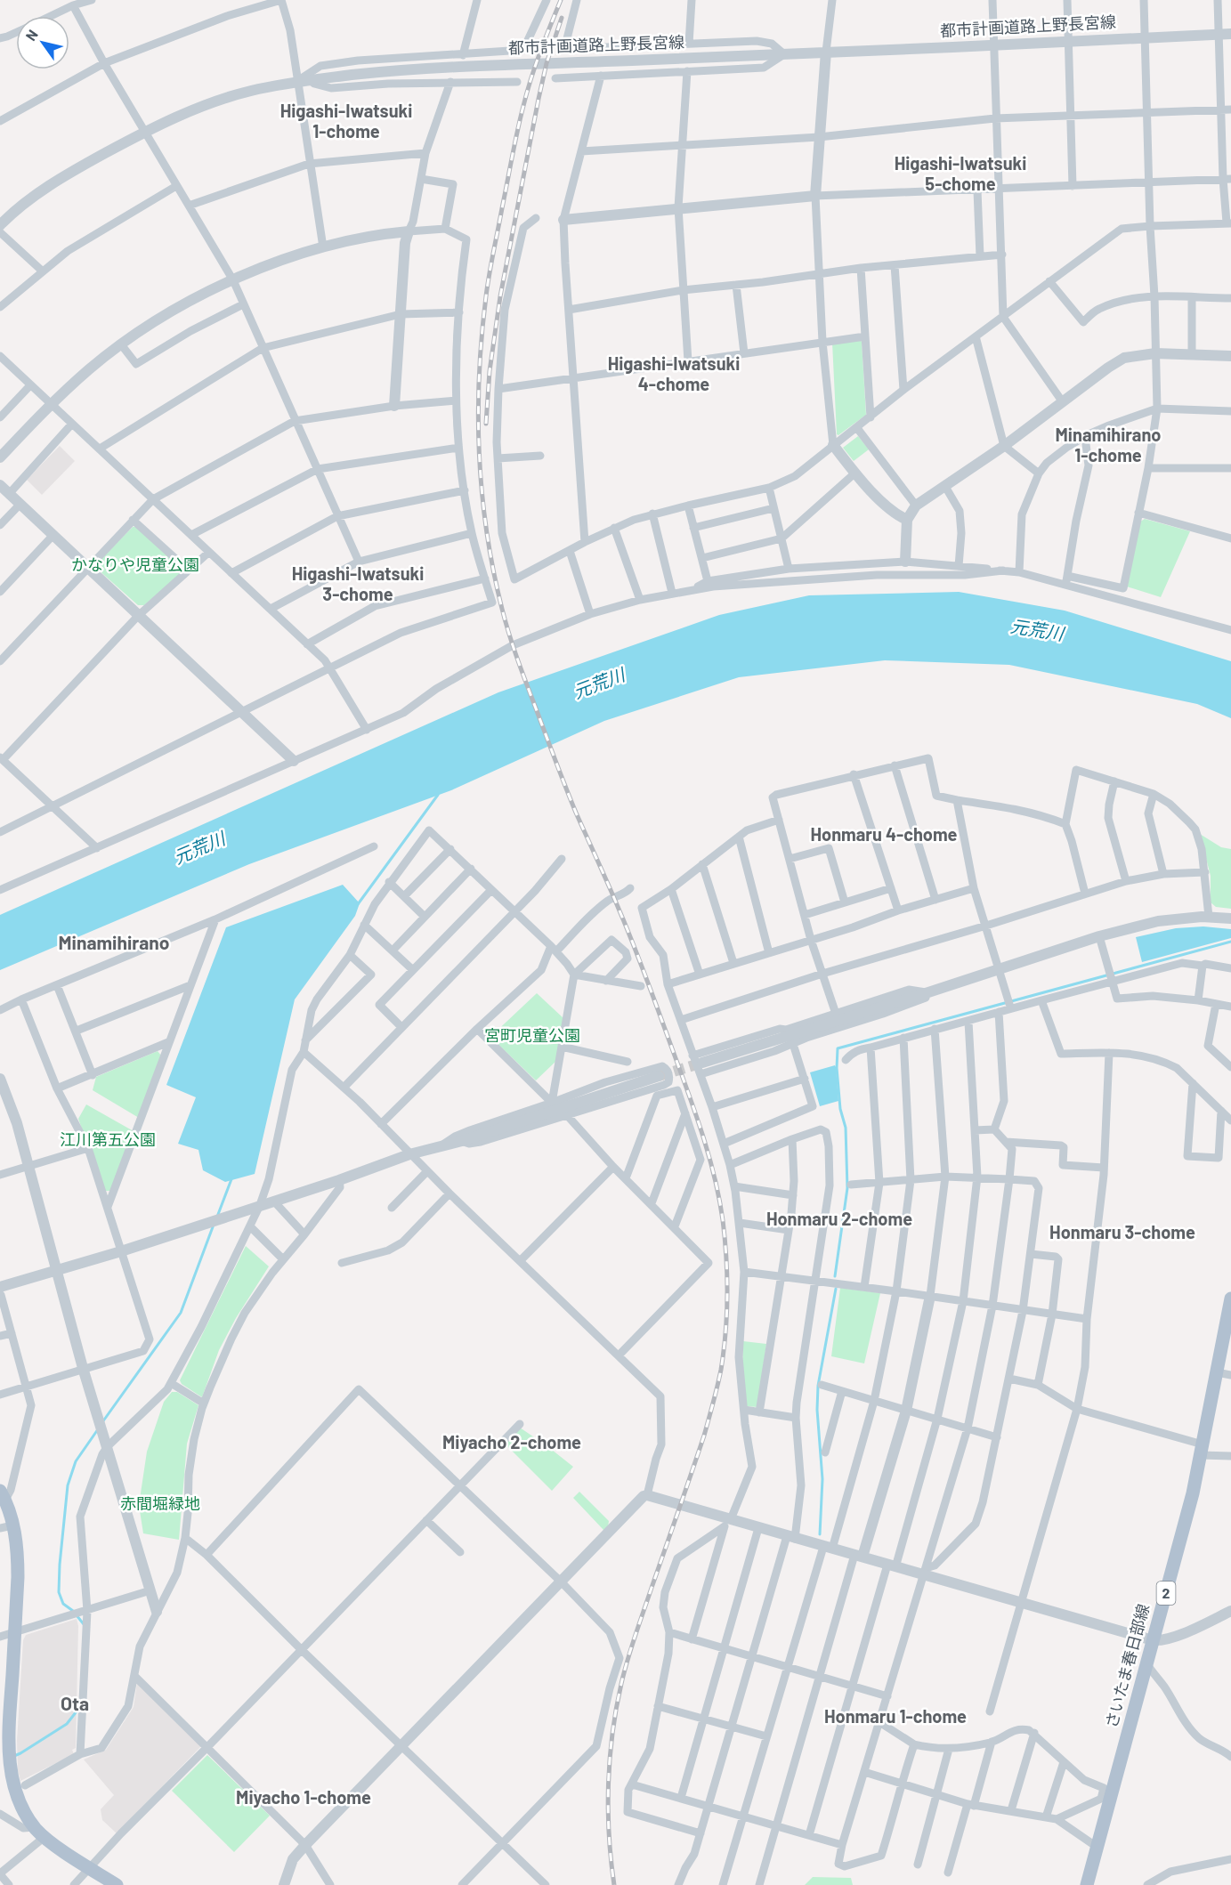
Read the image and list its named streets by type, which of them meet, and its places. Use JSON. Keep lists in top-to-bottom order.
{
  "streets": {
    "main road": ["2", "さいたま春日部線"],
    "street": ["都市計画道路上野長宮線"]
  },
  "districts": [
    "Higashi-Iwatsuki 1-chome",
    "Higashi-Iwatsuki 5-chome",
    "Higashi-Iwatsuki 4-chome",
    "Minamihirano 1-chome",
    "Higashi-Iwatsuki 3-chome",
    "Honmaru 4-chome",
    "Minamihirano",
    "Honmaru 2-chome",
    "Honmaru 3-chome",
    "Miyacho 2-chome",
    "Ota",
    "Honmaru 1-chome",
    "Miyacho 1-chome"
  ],
  "water": ["元荒川"],
  "parks": [
    "かなりや児童公園",
    "宮町児童公園",
    "江川第五公園",
    "赤間堀緑地"
  ],
  "north": "top left"
}
